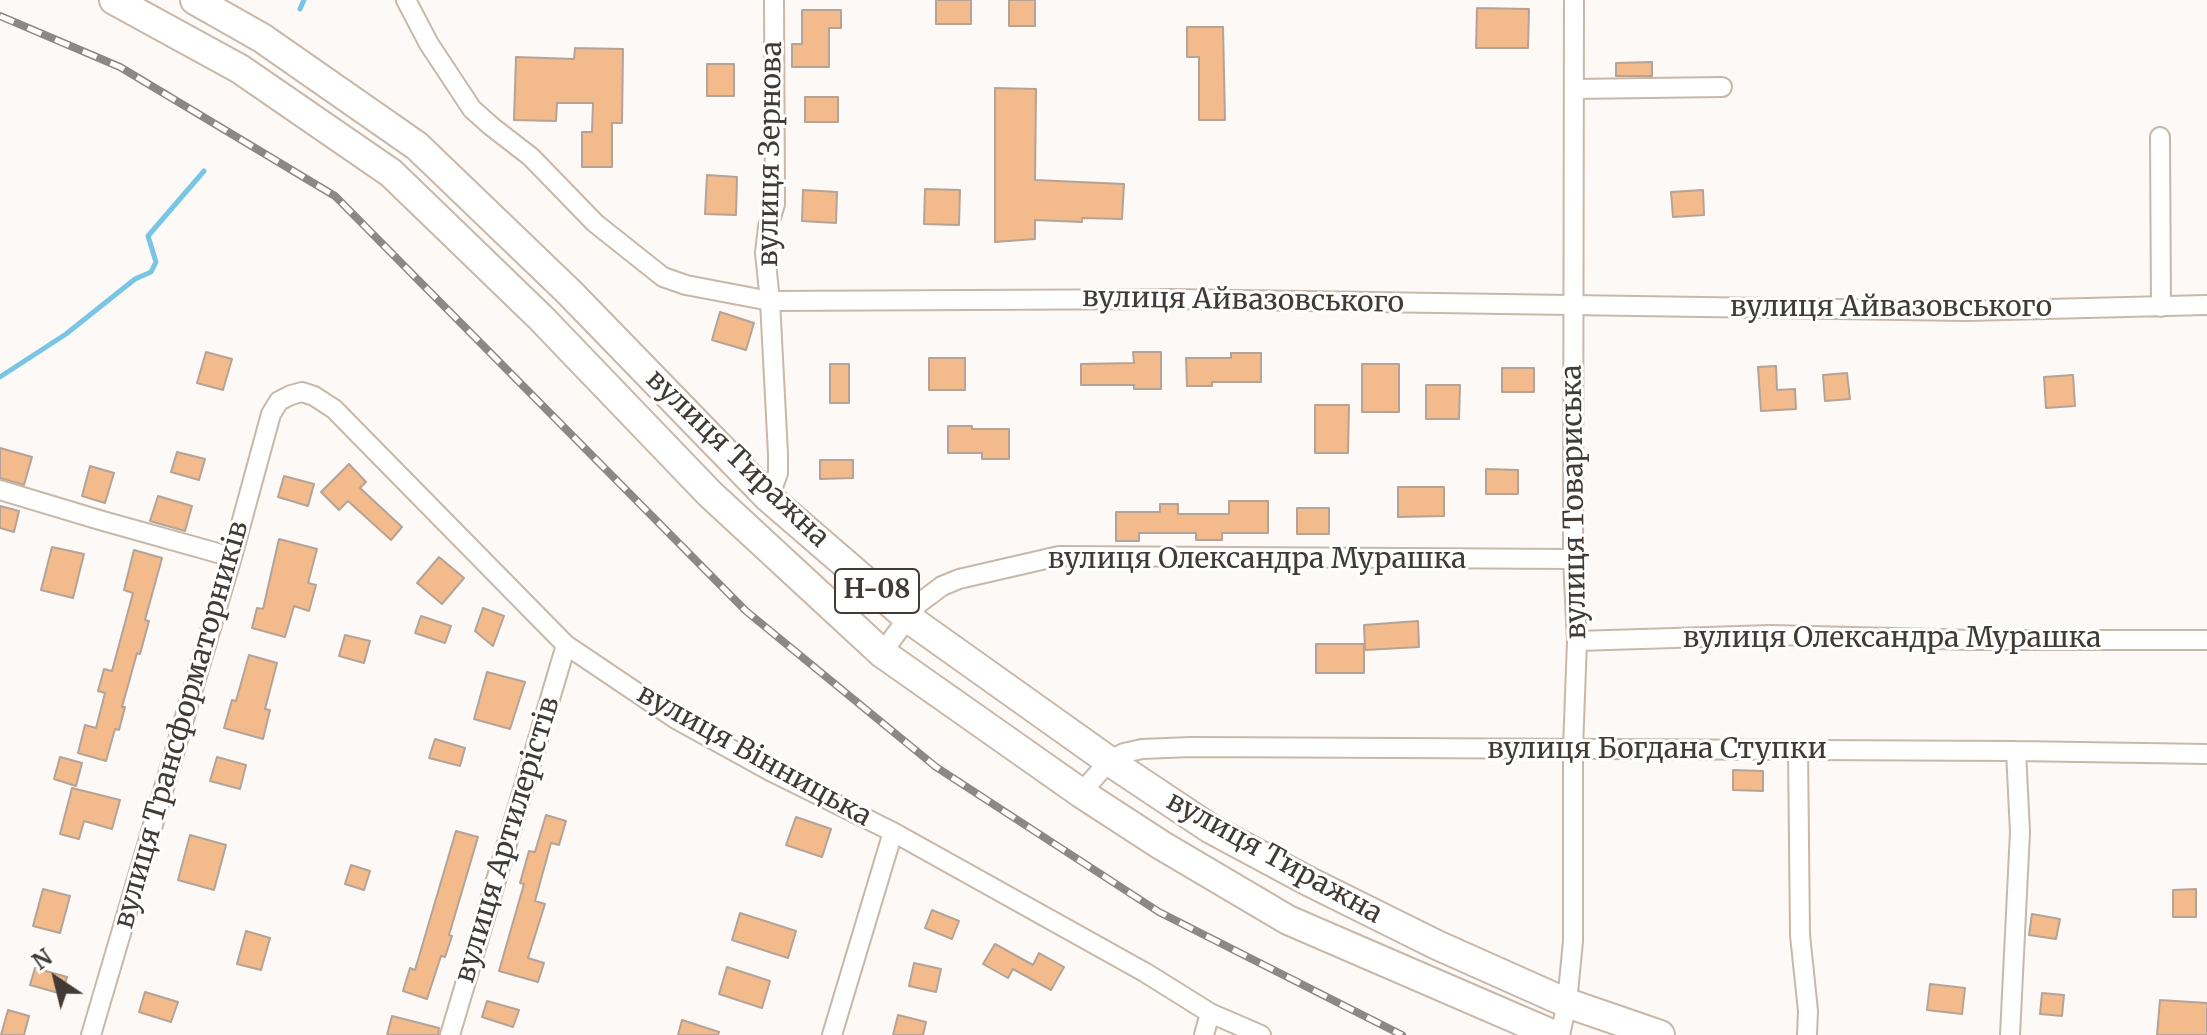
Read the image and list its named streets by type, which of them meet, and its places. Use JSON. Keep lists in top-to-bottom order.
{
  "streets": {
    "main road": ["вулиця Тиражна", "Н-08"],
    "street": [
      "вулиця Зернова",
      "вулиця Айвазовського",
      "вулиця Товариська",
      "вулиця Олександра Мурашка",
      "вулиця Трансформаторників",
      "вулиця Богдана Ступки",
      "вулиця Вінницька",
      "вулиця Артилерістів"
    ]
  },
  "crossings": [
    ["вулиця Зернова", "вулиця Айвазовського"],
    ["вулиця Зернова", "вулиця Тиражна"],
    ["вулиця Айвазовського", "вулиця Товариська"],
    ["вулиця Тиражна", "вулиця Товариська"],
    ["вулиця Тиражна", "вулиця Олександра Мурашка"],
    ["вулиця Тиражна", "вулиця Богдана Ступки"],
    ["вулиця Товариська", "вулиця Олександра Мурашка"],
    ["вулиця Товариська", "вулиця Богдана Ступки"],
    ["вулиця Трансформаторників", "вулиця Вінницька"],
    ["вулиця Вінницька", "вулиця Артилерістів"]
  ],
  "north": "top left"
}
